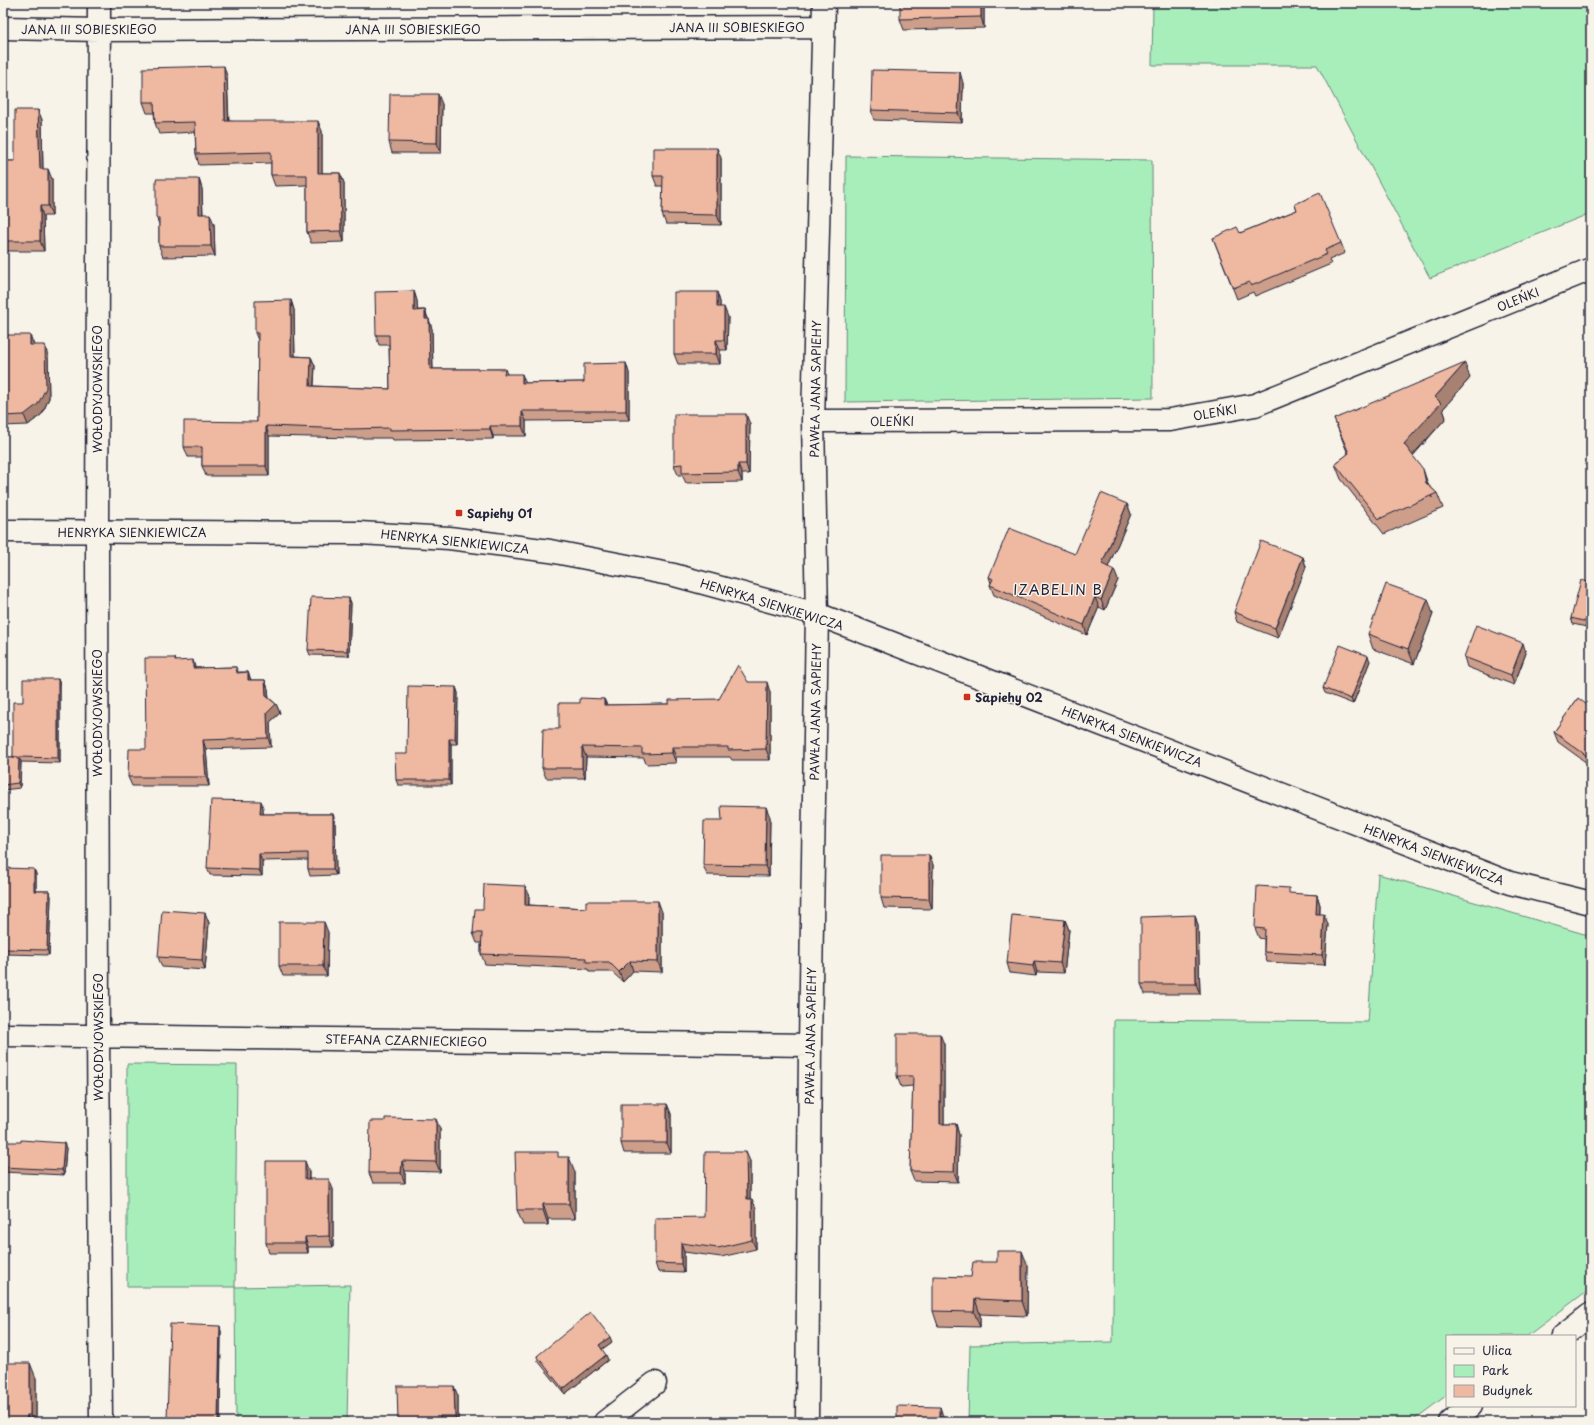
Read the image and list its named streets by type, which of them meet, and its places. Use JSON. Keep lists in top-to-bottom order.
{
  "streets": {
    "street": [
      "JANA III SOBIESKIEGO",
      "OLEŃKI",
      "WOŁODYJOWSKIEGO",
      "PAWŁA JANA SAPIEHY",
      "HENRYKA SIENKIEWICZA",
      "STEFANA CZARNIECKIEGO"
    ]
  },
  "crossings": [
    ["JANA III SOBIESKIEGO", "WOŁODYJOWSKIEGO"],
    ["JANA III SOBIESKIEGO", "PAWŁA JANA SAPIEHY"],
    ["OLEŃKI", "PAWŁA JANA SAPIEHY"],
    ["WOŁODYJOWSKIEGO", "HENRYKA SIENKIEWICZA"],
    ["WOŁODYJOWSKIEGO", "STEFANA CZARNIECKIEGO"],
    ["PAWŁA JANA SAPIEHY", "HENRYKA SIENKIEWICZA"],
    ["PAWŁA JANA SAPIEHY", "STEFANA CZARNIECKIEGO"]
  ],
  "districts": ["IZABELIN B"],
  "places": {
    "transit": ["Sapiehy 01", "Sapiehy 02"]
  },
  "legend": ["Ulica", "Park", "Budynek"]
}
